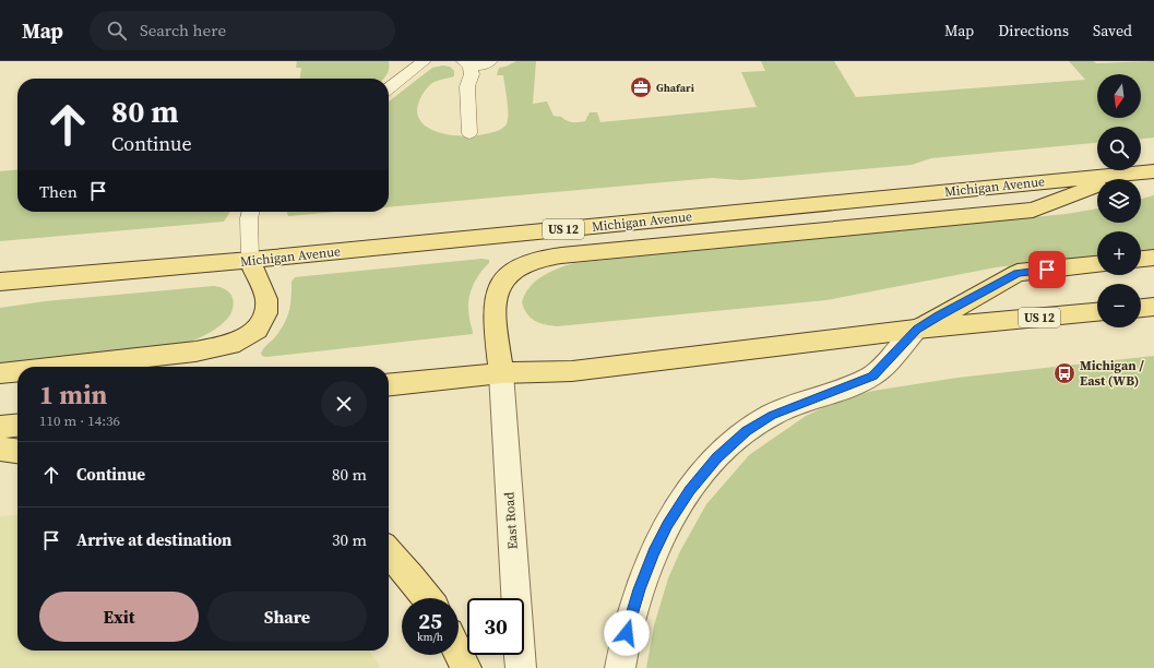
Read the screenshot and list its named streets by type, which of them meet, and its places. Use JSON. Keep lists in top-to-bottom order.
{
  "streets": {
    "main road": ["Michigan Avenue", "US 12"],
    "street": ["East Road"]
  },
  "crossings": [
    ["US 12", "East Road"]
  ],
  "places": {
    "office": ["Ghafari"],
    "bus stop": ["Michigan / East (WB)"]
  },
  "north": "bottom",
  "page": {
    "header": "Map",
    "search": "Search here",
    "nav": ["Map", "Directions", "Saved"],
    "map_buttons": ["+", "−"],
    "turn": ["80 m", "Continue"],
    "then": "Then",
    "heading": ["1 min", "110 m · 14:36"],
    "list": [
      {
        "name": "Continue",
        "value": "80 m"
      },
      {
        "name": "Arrive at destination",
        "value": "30 m"
      }
    ],
    "buttons": ["Exit", "Share"],
    "speed": "25 km/h",
    "limit": "30"
  }
}
